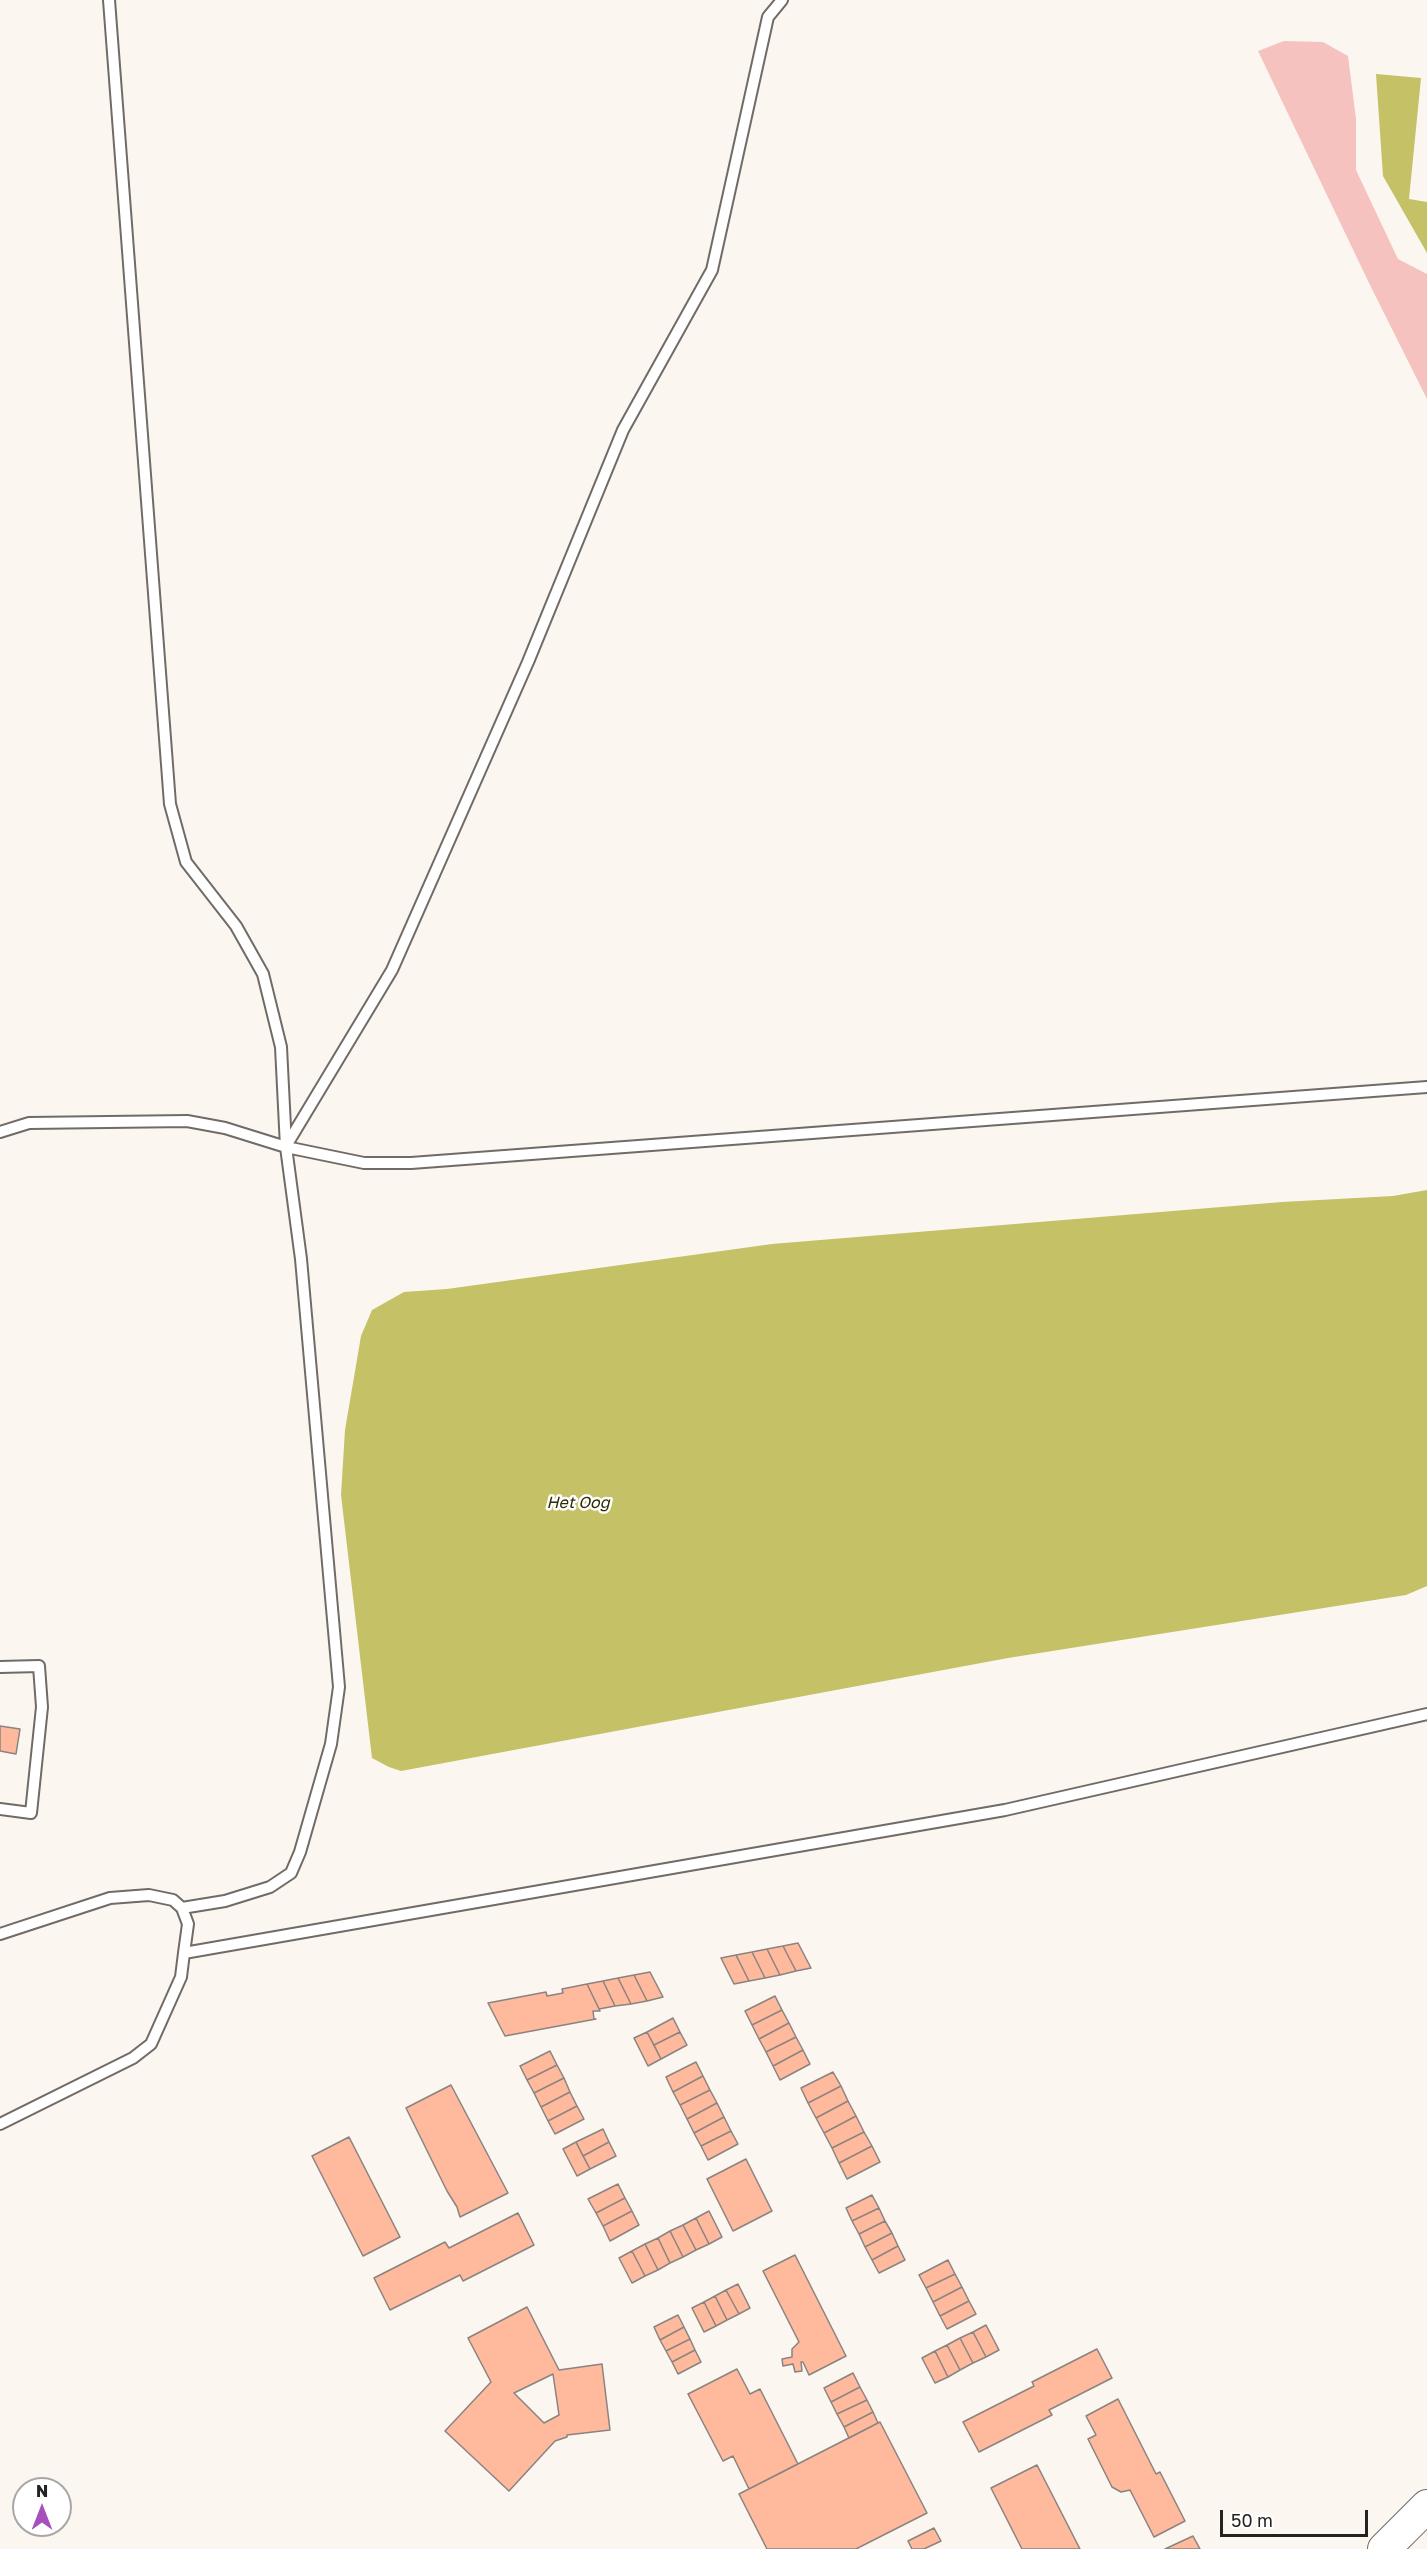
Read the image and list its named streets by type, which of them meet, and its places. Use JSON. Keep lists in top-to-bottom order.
{
  "water": ["Het Oog"],
  "scale_bar": "50 m",
  "north": "top"
}
